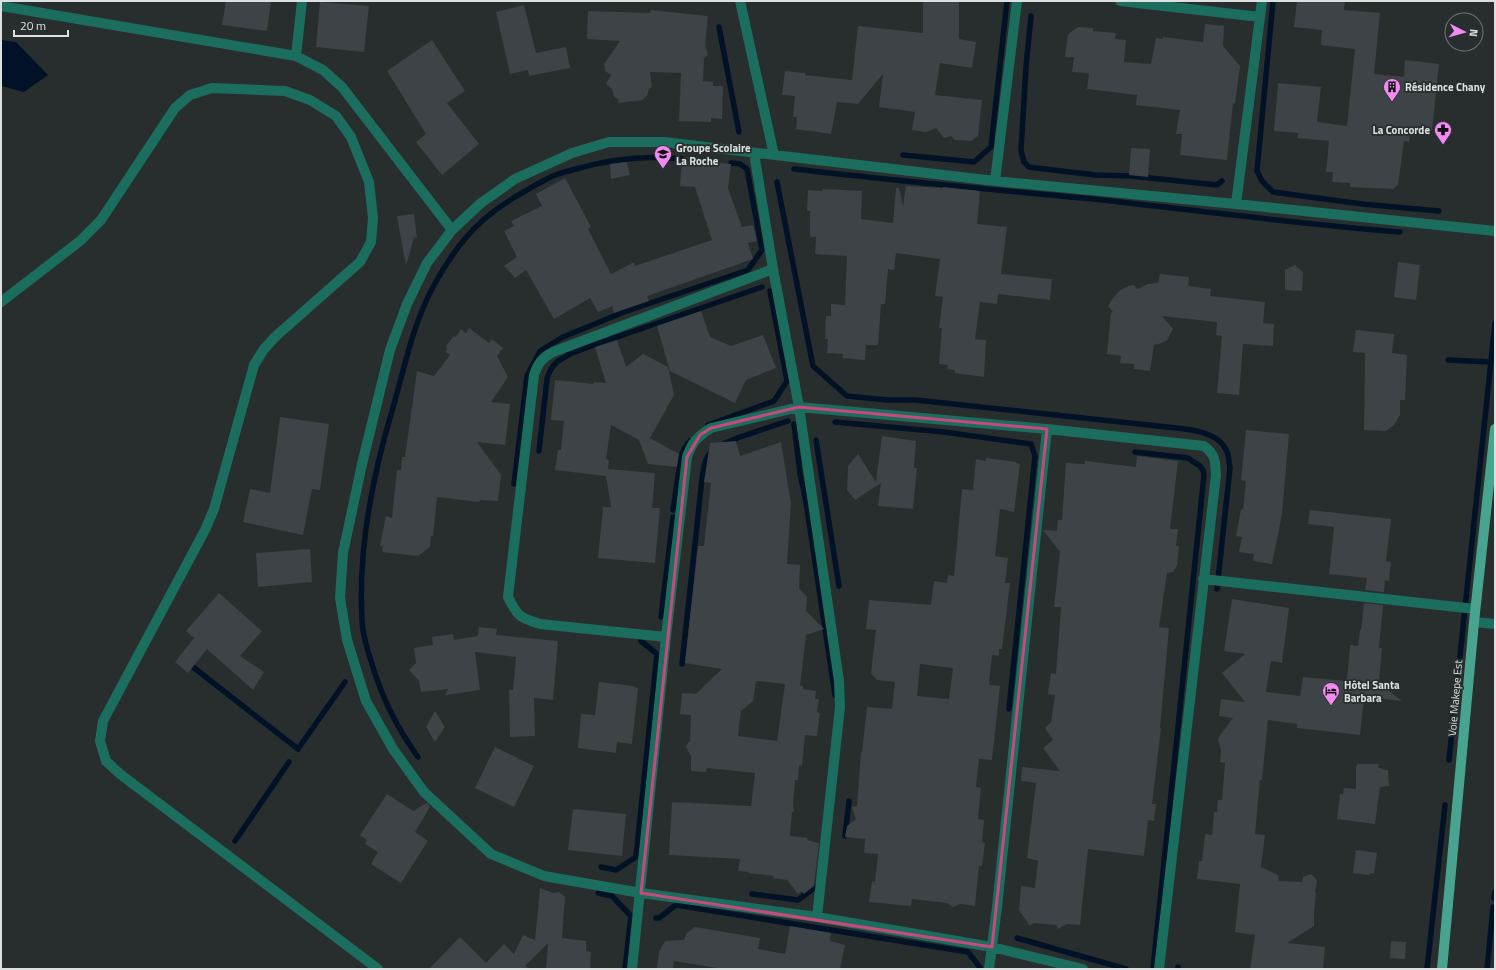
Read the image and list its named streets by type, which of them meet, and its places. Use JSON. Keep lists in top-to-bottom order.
{
  "streets": {
    "main road": ["Voie Makepe Est"]
  },
  "places": {
    "building": ["Résidence Chany"],
    "pharmacy": ["La Concorde"],
    "school or university": ["Groupe Scolaire La Roche"],
    "hotel": ["Hôtel Santa Barbara"]
  },
  "scale_bar": "20 m",
  "north": "right"
}
